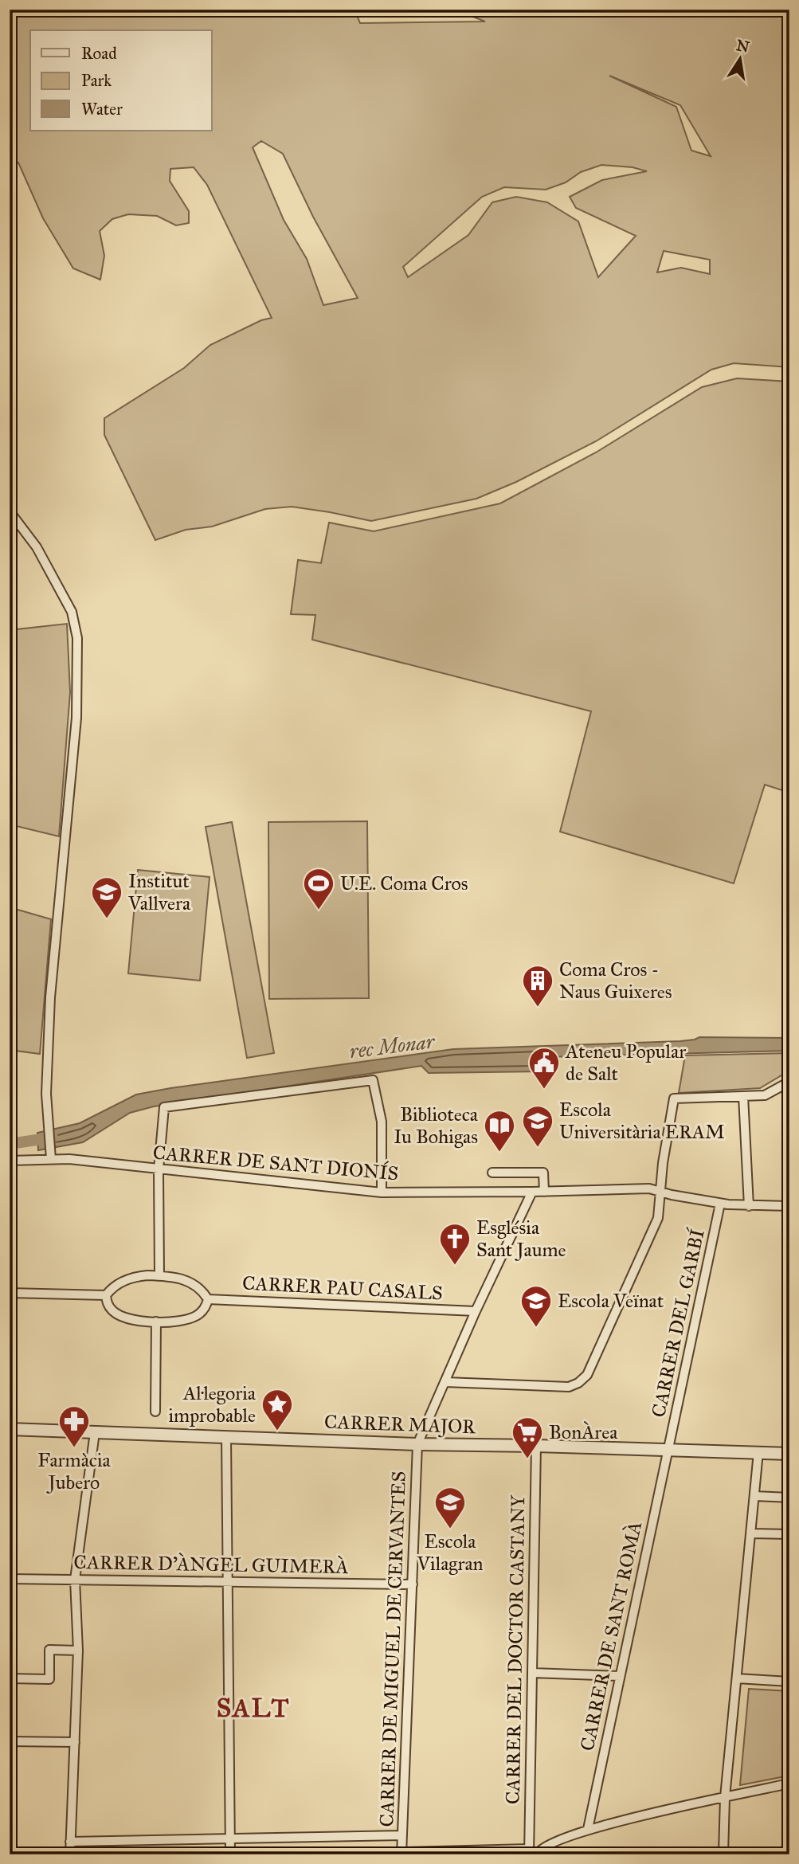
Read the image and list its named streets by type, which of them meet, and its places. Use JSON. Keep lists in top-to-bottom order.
{
  "streets": {
    "street": [
      "CARRER DE SANT DIONÍS",
      "CARRER PAU CASALS",
      "CARRER DEL GARBÍ",
      "CARRER MAJOR",
      "CARRER D'ÀNGEL GUIMERÀ",
      "CARRER DE SANT ROMÀ",
      "CARRER DE MIGUEL DE CERVANTES",
      "CARRER DEL DOCTOR CASTANY"
    ]
  },
  "crossings": [
    ["CARRER DE SANT DIONÍS", "CARRER DEL GARBÍ"],
    ["CARRER DEL GARBÍ", "CARRER MAJOR"],
    ["CARRER DEL GARBÍ", "CARRER DE SANT ROMÀ"],
    ["CARRER MAJOR", "CARRER DE SANT ROMÀ"],
    ["CARRER MAJOR", "CARRER DE MIGUEL DE CERVANTES"],
    ["CARRER MAJOR", "CARRER DEL DOCTOR CASTANY"],
    ["CARRER D'ÀNGEL GUIMERÀ", "CARRER DE MIGUEL DE CERVANTES"]
  ],
  "districts": ["SALT"],
  "water": ["rec Monar"],
  "places": {
    "sports": ["U.E. Coma Cros"],
    "school or university": [
      "Institut Vallvera",
      "Escola Universitària ERAM",
      "Escola Veïnat",
      "Escola Vilagran"
    ],
    "building": ["Coma Cros - Naus Guixeres"],
    "public building": ["Ateneu Popular de Salt"],
    "library": ["Biblioteca Iu Bohigas"],
    "church": ["Església Sant Jaume"],
    "place": ["Al·legoria improbable"],
    "pharmacy": ["Farmàcia Jubero"],
    "supermarket": ["BonÀrea"]
  },
  "legend": ["Road", "Park", "Water"],
  "north": "top"
}
